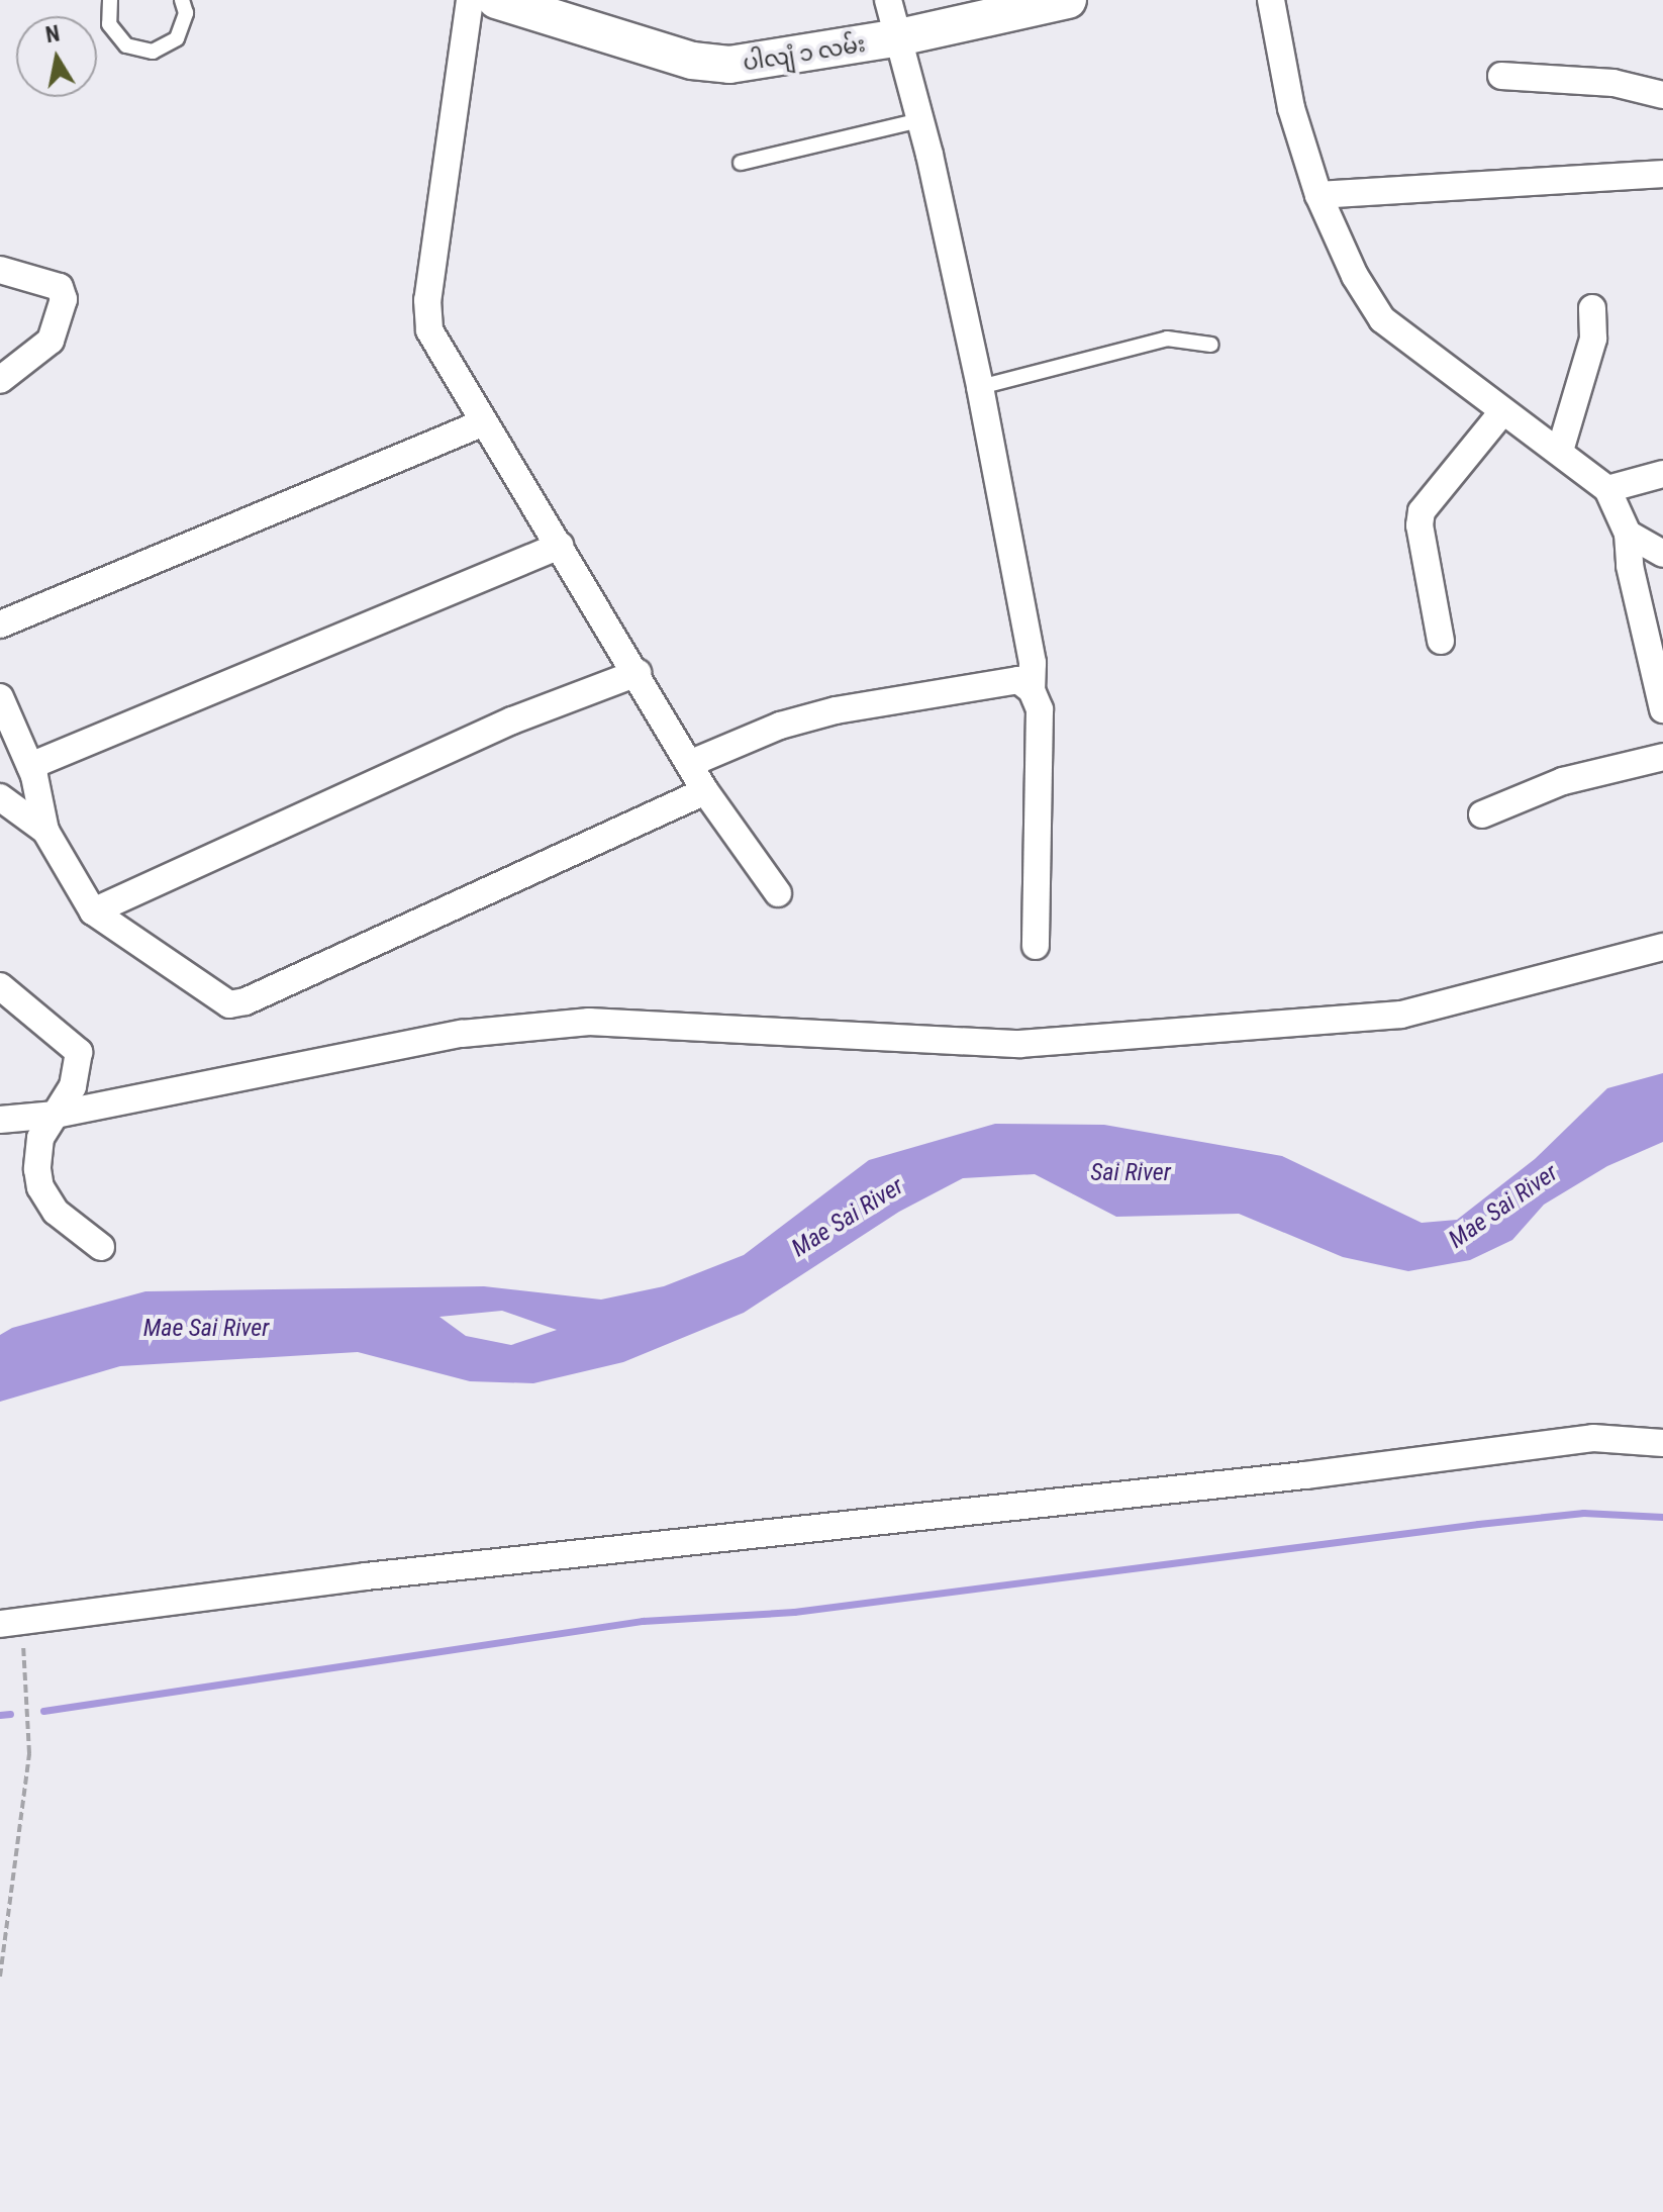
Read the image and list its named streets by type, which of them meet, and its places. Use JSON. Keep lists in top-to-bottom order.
{
  "streets": {
    "street": ["ပါလျံ ၁ လမ်း"]
  },
  "water": ["Sai River", "Mae Sai River"],
  "north": "top"
}
